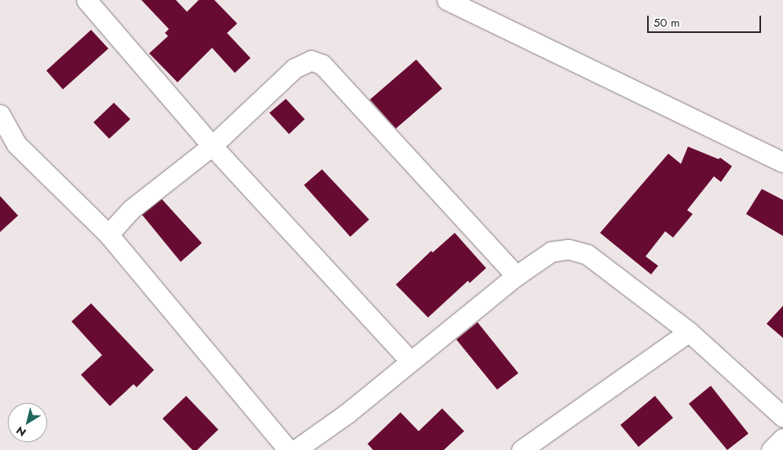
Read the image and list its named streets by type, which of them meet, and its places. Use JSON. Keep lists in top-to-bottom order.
{
  "scale_bar": "50 m",
  "north": "bottom left"
}
